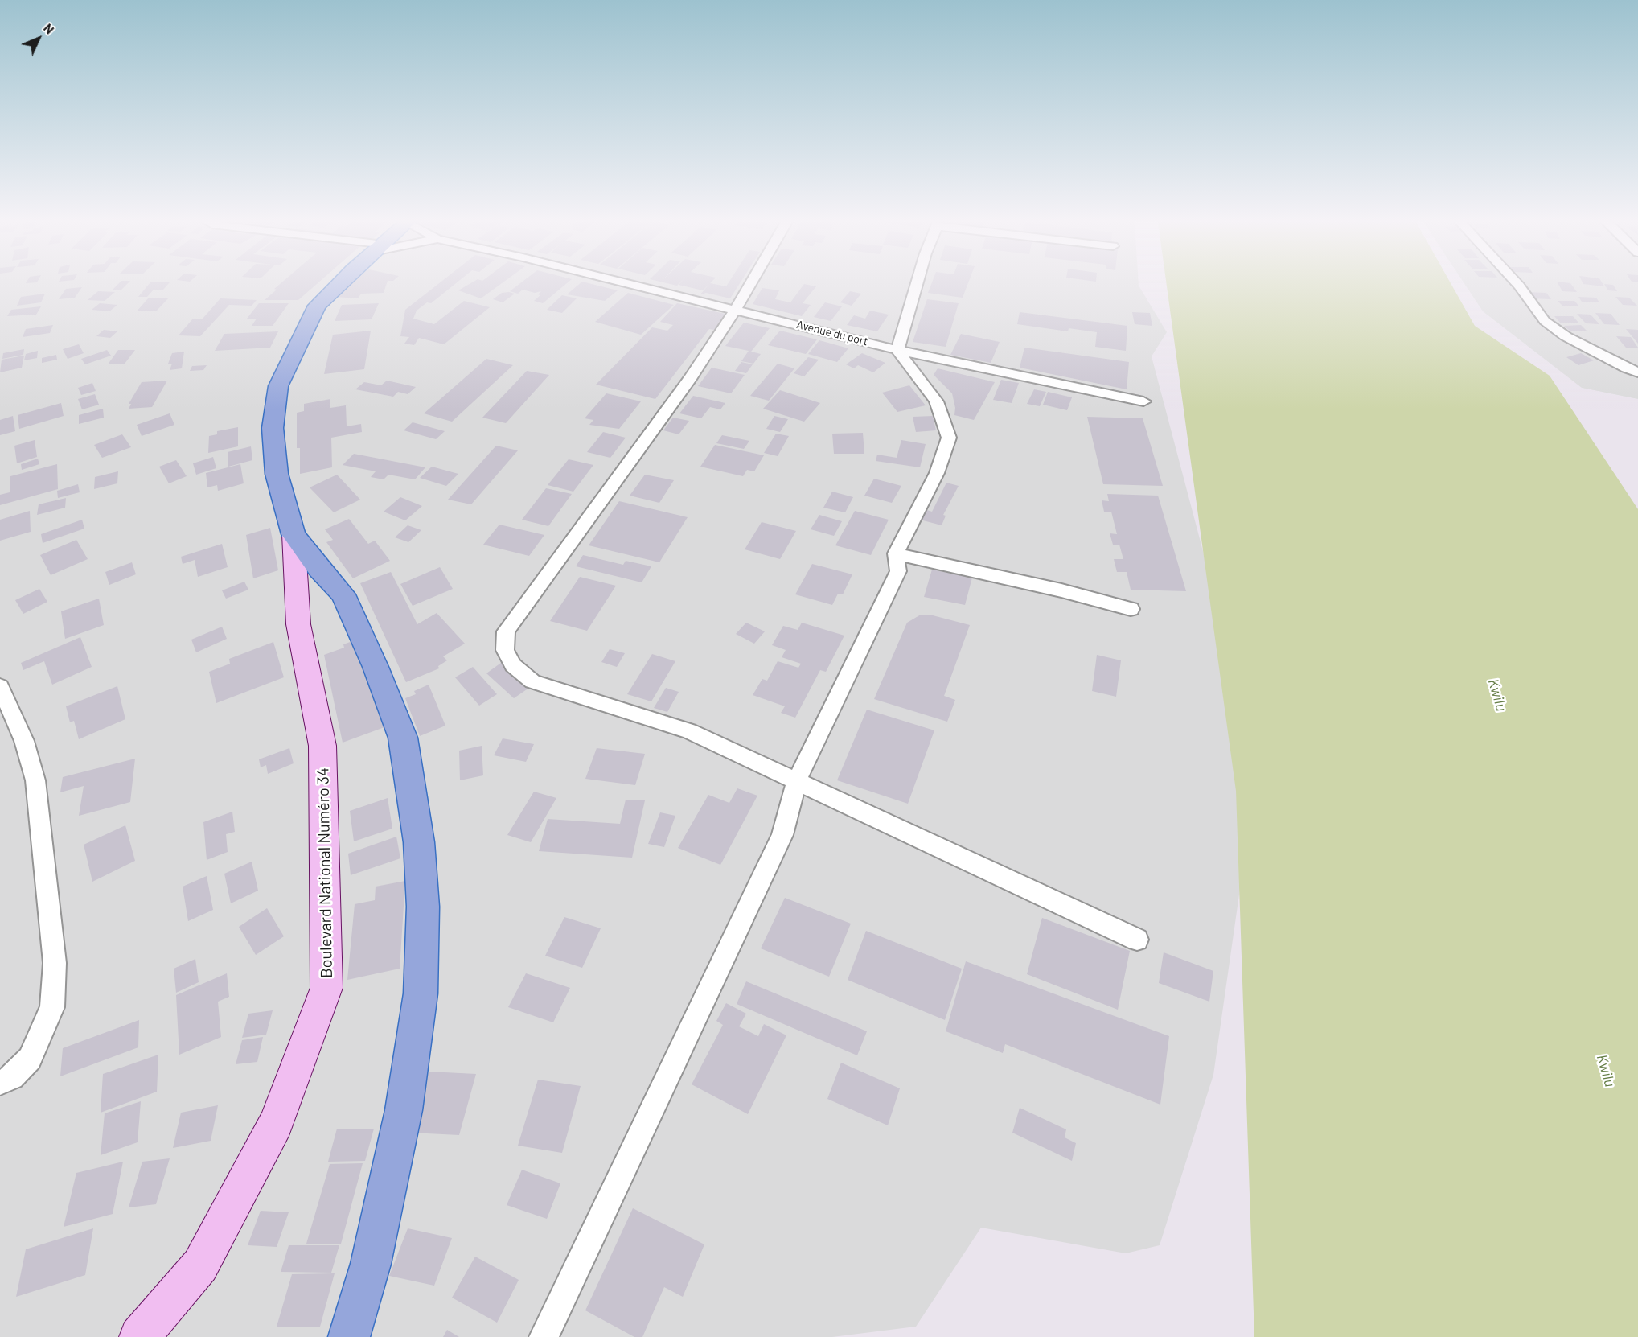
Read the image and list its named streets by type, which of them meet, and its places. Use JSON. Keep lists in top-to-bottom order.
{
  "streets": {
    "main road": ["Boulevard National Numéro 34"],
    "street": ["Avenue du port"]
  },
  "water": ["Kwilu"],
  "north": "top right"
}
